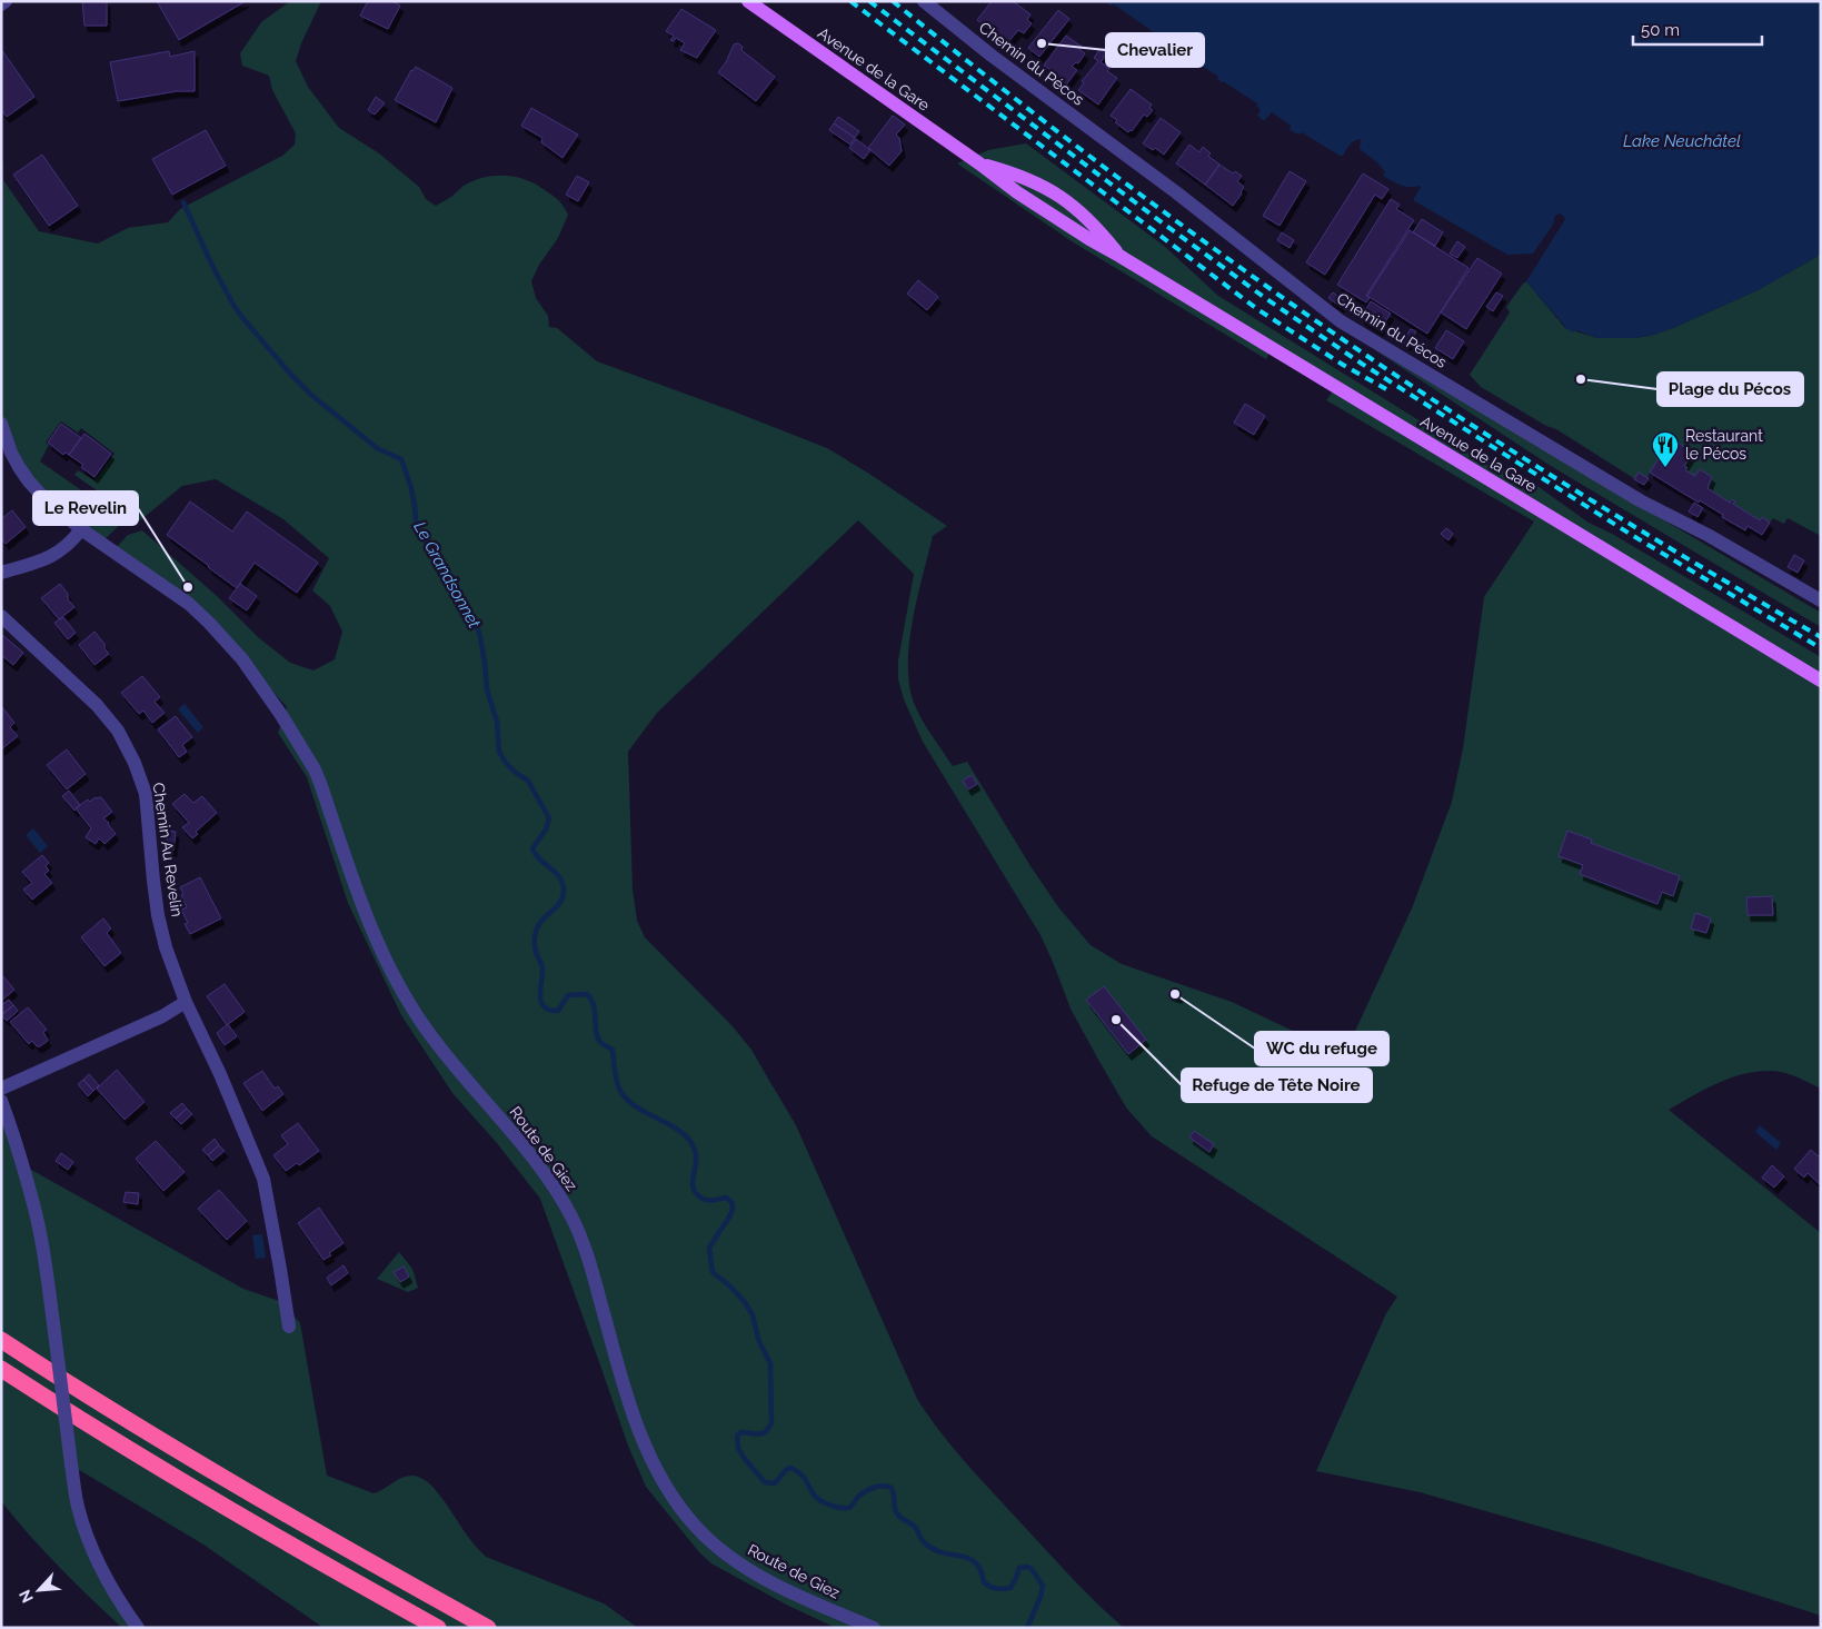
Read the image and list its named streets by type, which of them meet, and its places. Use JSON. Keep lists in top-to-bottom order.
{
  "streets": {
    "main road": ["Avenue de la Gare"],
    "street": ["Chemin du Pécos", "Chemin Au Revelin", "Route de Giez"]
  },
  "water": ["Lake Neuchâtel", "Le Grandsonnet"],
  "places": {
    "other": [
      "Chevalier",
      "Plage du Pécos",
      "Le Revelin",
      "WC du refuge",
      "Refuge de Tête Noire"
    ],
    "restaurant": ["Restaurant le Pécos"]
  },
  "scale_bar": "50 m",
  "north": "bottom left"
}
